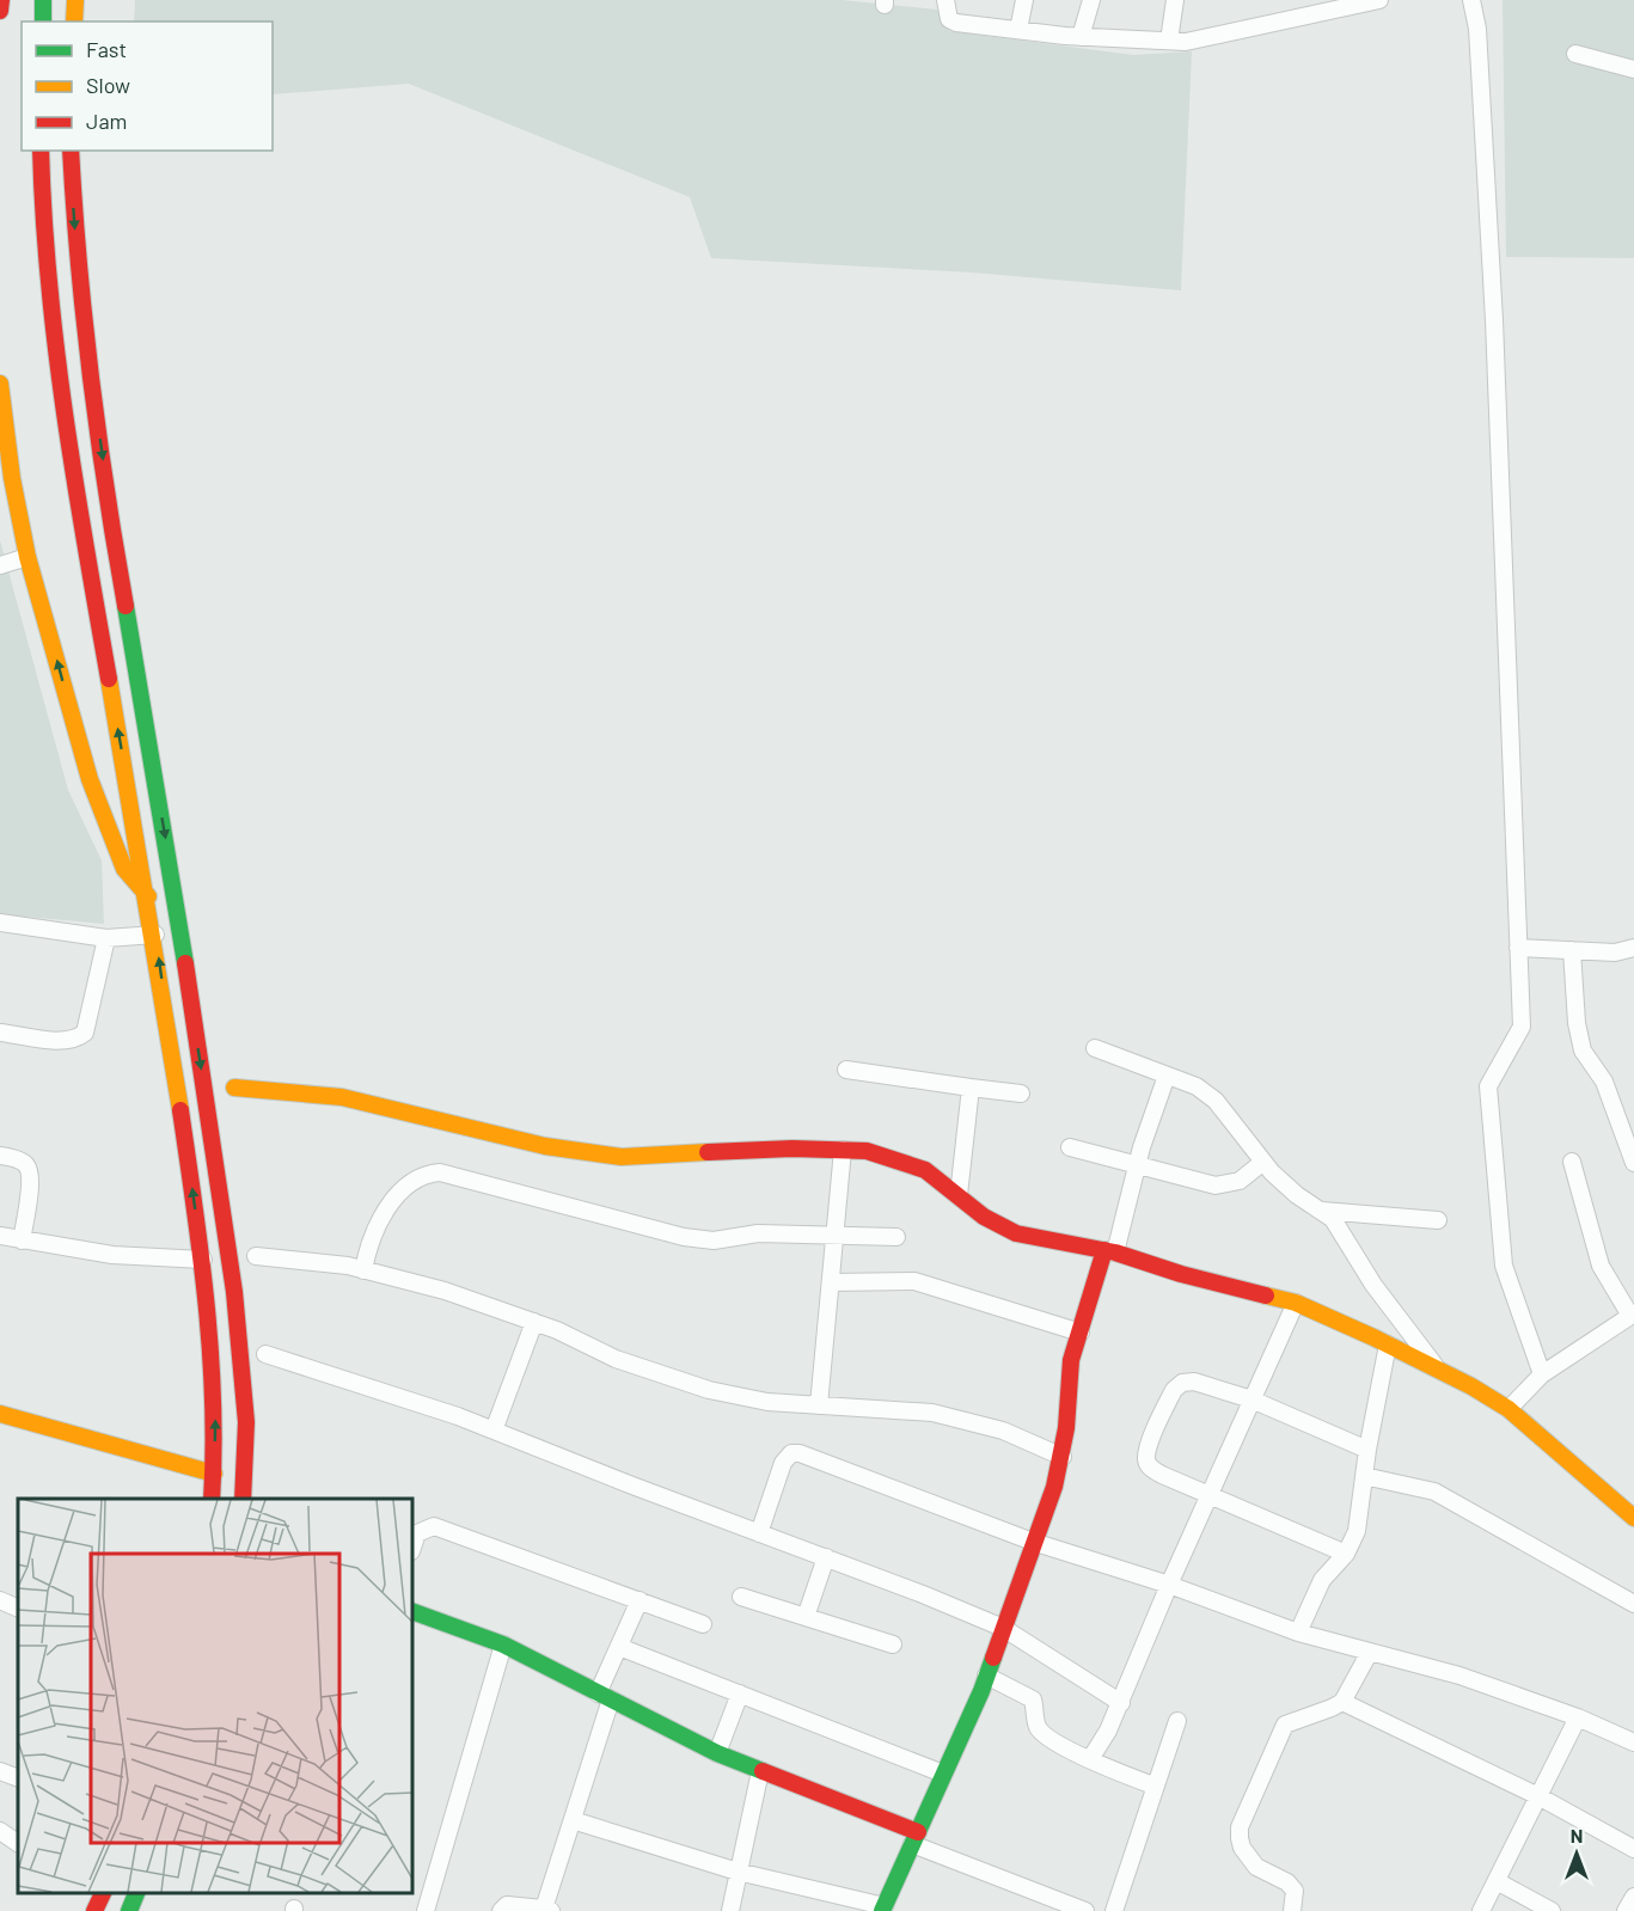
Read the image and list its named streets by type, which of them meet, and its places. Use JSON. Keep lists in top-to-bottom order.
{
  "legend": ["Fast", "Slow", "Jam"],
  "north": "top"
}
